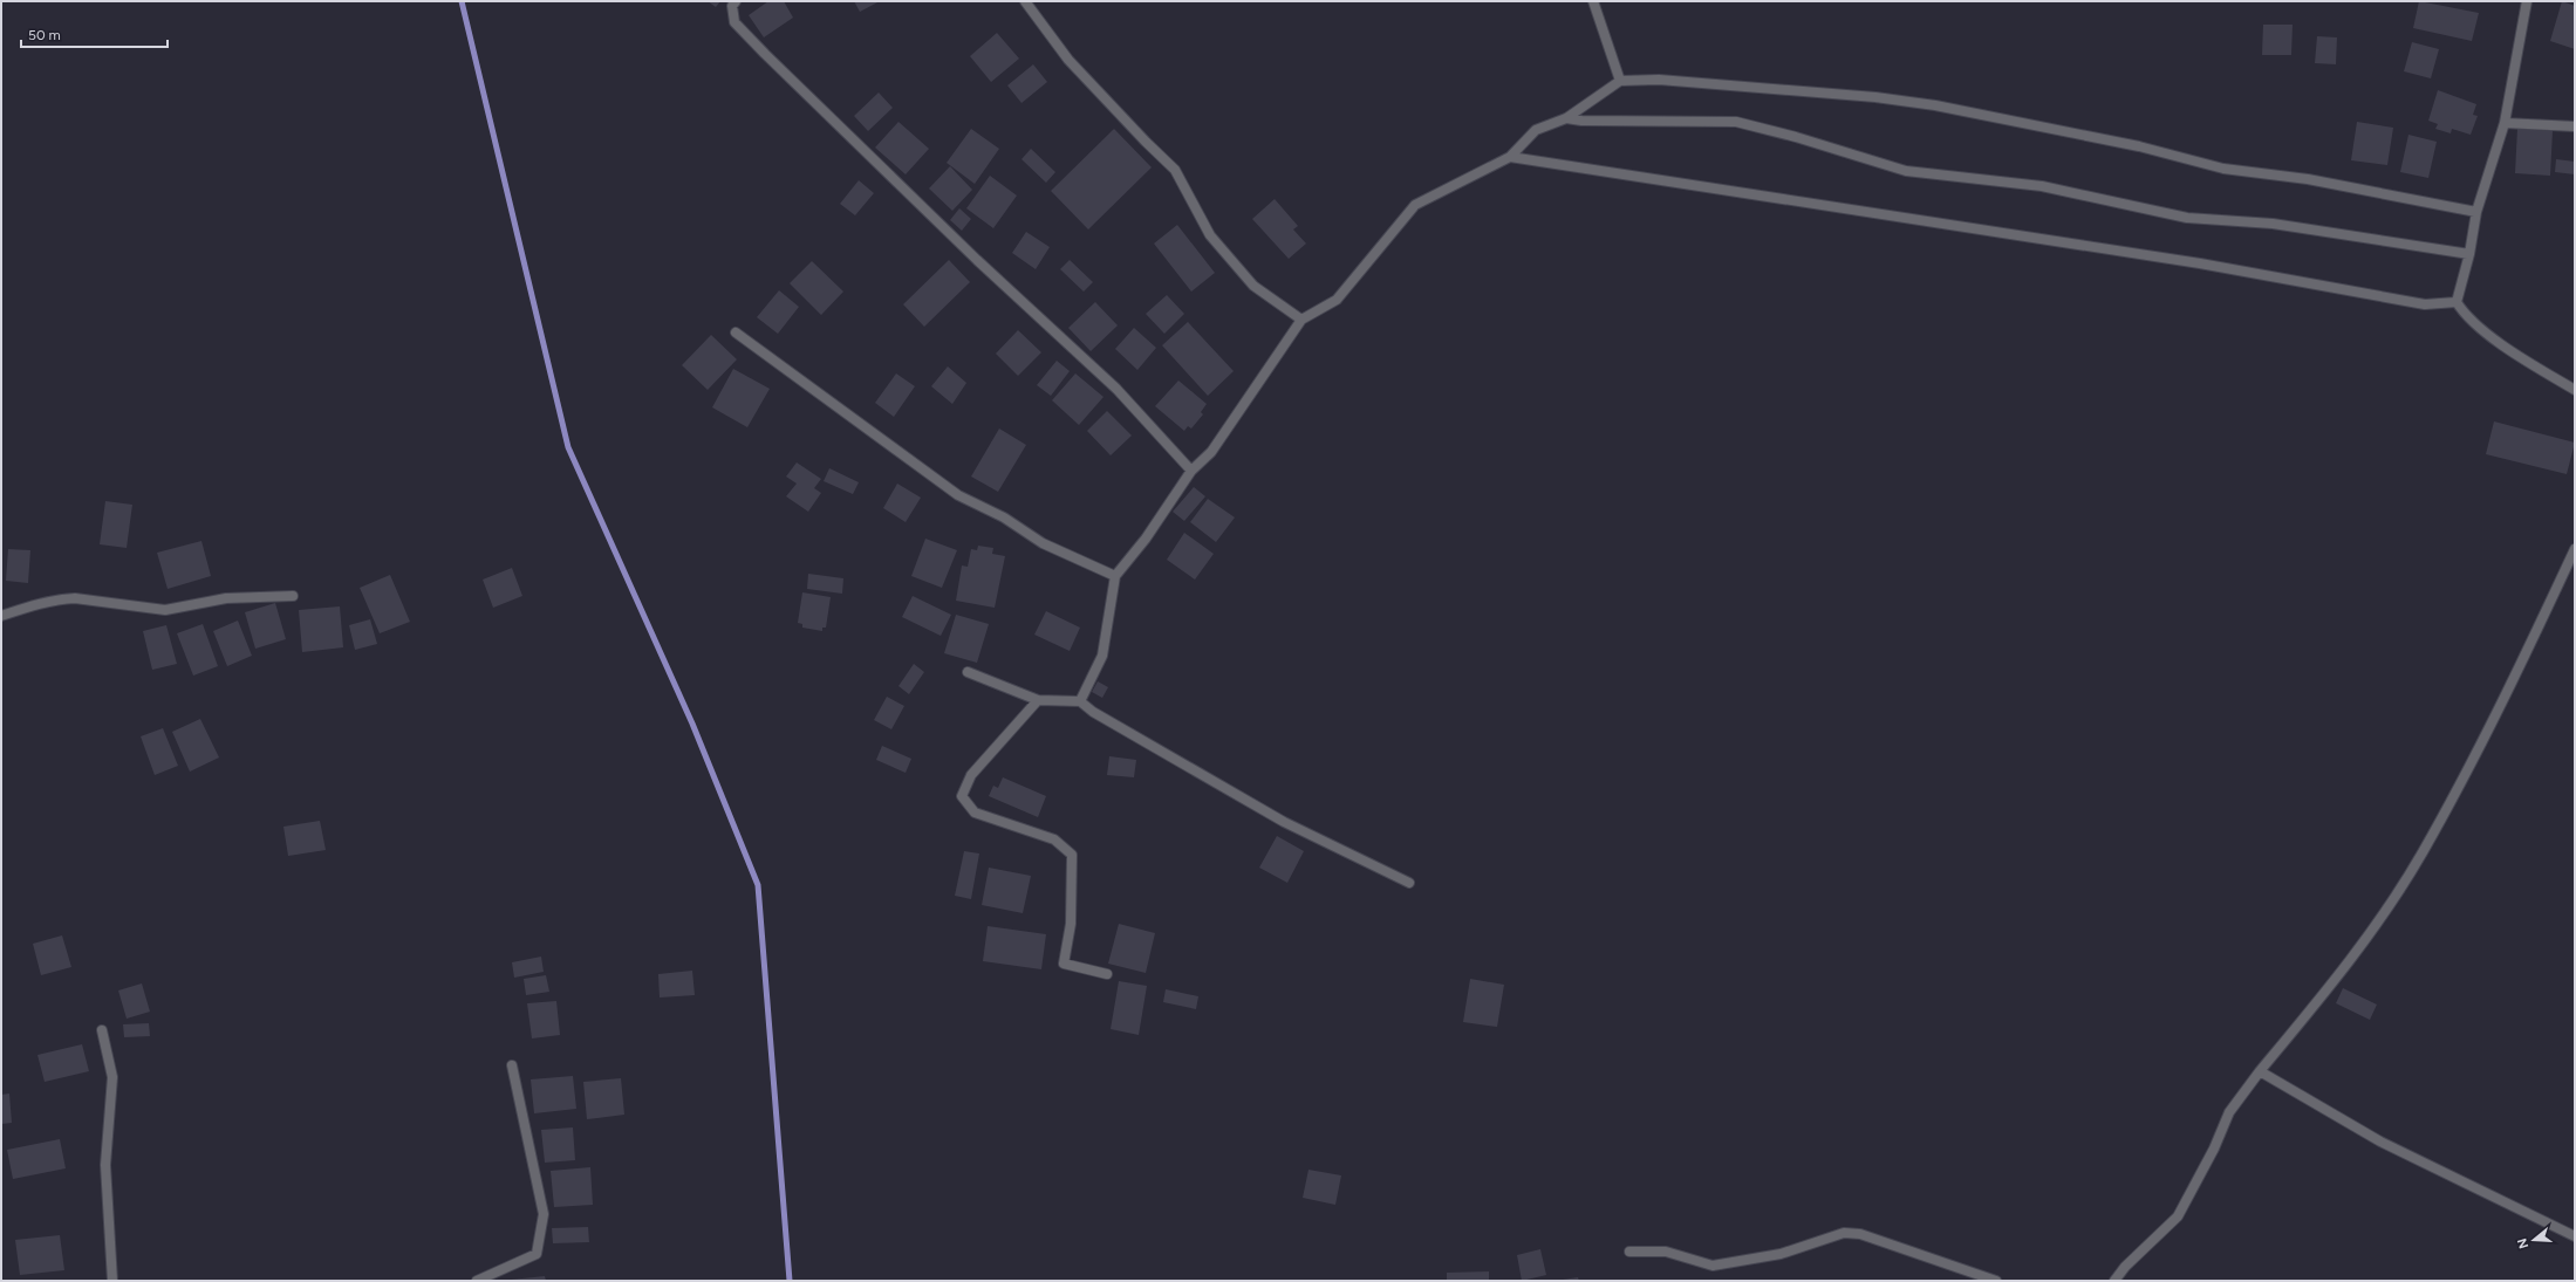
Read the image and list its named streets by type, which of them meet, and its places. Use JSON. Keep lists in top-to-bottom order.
{
  "scale_bar": "50 m",
  "north": "left"
}
